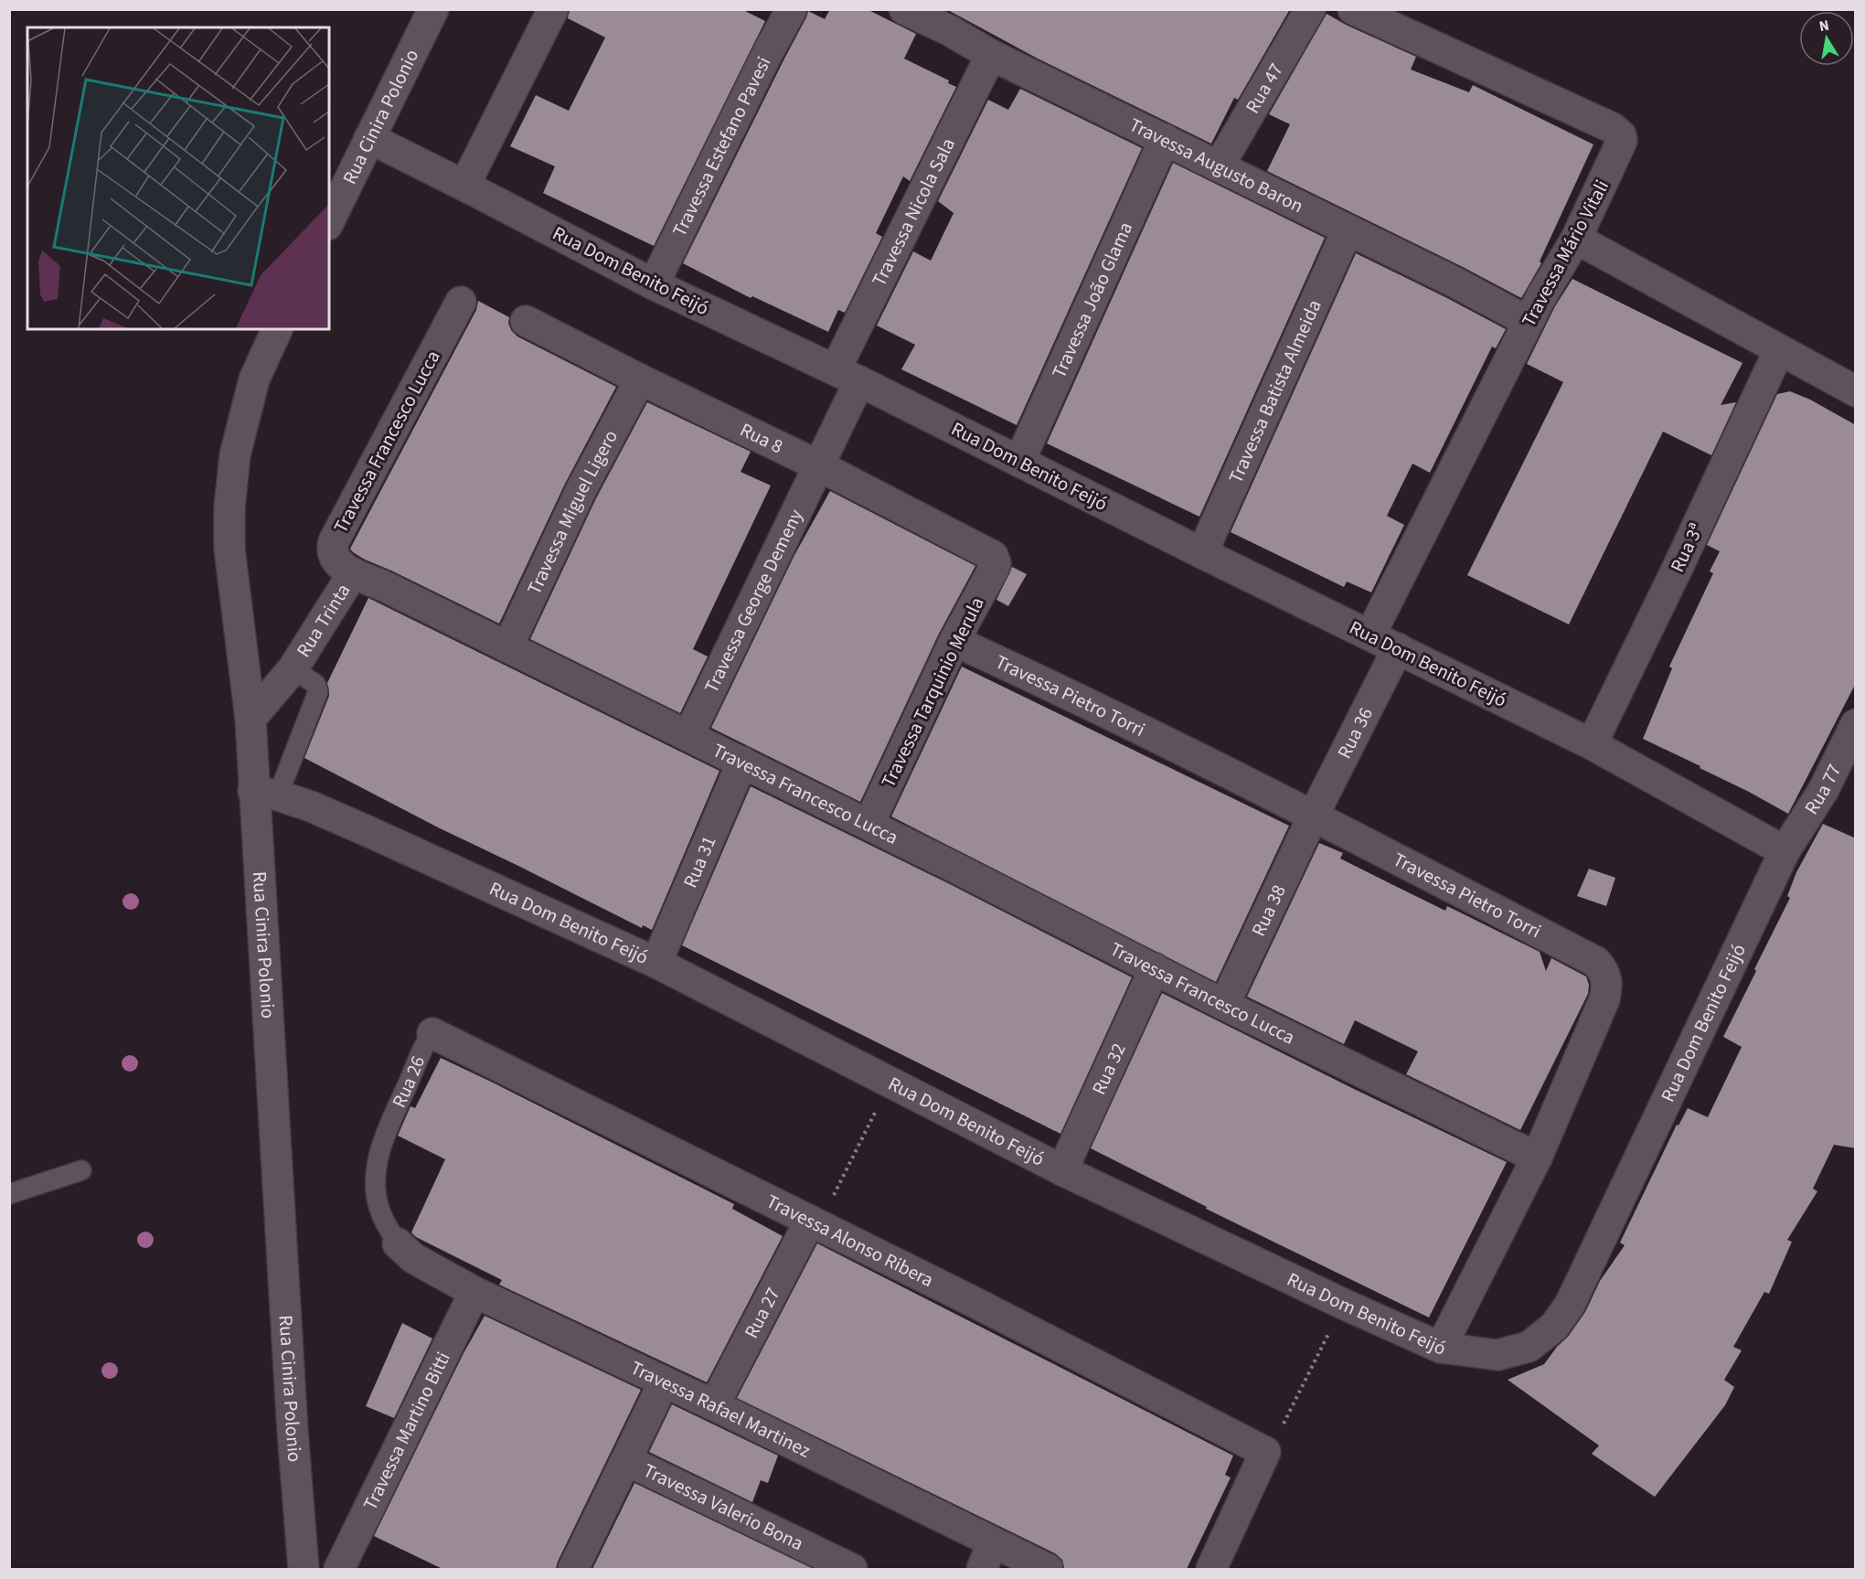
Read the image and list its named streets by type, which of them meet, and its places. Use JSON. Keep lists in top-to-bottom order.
{
  "streets": {
    "street": [
      "Rua 47",
      "Rua Cinira Polonio",
      "Travessa Estefano Pavesi",
      "Travessa Augusto Baron",
      "Travessa Nicola Sala",
      "Travessa Mário Vitali",
      "Rua Dom Benito Feijó",
      "Travessa João Glama",
      "Travessa Batista Almeida",
      "Rua 8",
      "Travessa Francesco Lucca",
      "Travessa Miguel Ligero",
      "Rua 3ª",
      "Travessa George Demeny",
      "Rua Trinta",
      "Travessa Tarquinio Merula",
      "Travessa Pietro Torri",
      "Rua 36",
      "Rua 77",
      "Rua 31",
      "Rua 38",
      "Rua 32",
      "Travessa Alonso Ribera",
      "Rua 27",
      "Travessa Rafael Martinez",
      "Travessa Martino Bitti",
      "Travessa Valerio Bona"
    ],
    "lane": ["Rua 26"]
  },
  "crossings": [
    ["Rua 47", "Travessa Augusto Baron"],
    ["Rua Cinira Polonio", "Rua Dom Benito Feijó"],
    ["Rua Cinira Polonio", "Rua Trinta"],
    ["Travessa Estefano Pavesi", "Rua Dom Benito Feijó"],
    ["Travessa Augusto Baron", "Travessa Nicola Sala"],
    ["Travessa Augusto Baron", "Travessa Mário Vitali"],
    ["Travessa Augusto Baron", "Travessa João Glama"],
    ["Travessa Augusto Baron", "Travessa Batista Almeida"],
    ["Travessa Nicola Sala", "Rua Dom Benito Feijó"],
    ["Travessa Nicola Sala", "Rua 8"],
    ["Travessa Nicola Sala", "Travessa George Demeny"],
    ["Travessa Mário Vitali", "Rua Dom Benito Feijó"],
    ["Rua Dom Benito Feijó", "Travessa João Glama"],
    ["Rua Dom Benito Feijó", "Travessa Batista Almeida"],
    ["Rua Dom Benito Feijó", "Rua 3ª"],
    ["Rua Dom Benito Feijó", "Travessa Pietro Torri"],
    ["Rua Dom Benito Feijó", "Rua 36"],
    ["Rua Dom Benito Feijó", "Rua 77"],
    ["Rua Dom Benito Feijó", "Rua 31"],
    ["Rua Dom Benito Feijó", "Rua 32"],
    ["Rua 8", "Travessa Miguel Ligero"],
    ["Rua 8", "Travessa George Demeny"],
    ["Rua 8", "Travessa Tarquinio Merula"],
    ["Travessa Francesco Lucca", "Travessa Miguel Ligero"],
    ["Travessa Francesco Lucca", "Travessa George Demeny"],
    ["Travessa Francesco Lucca", "Rua Trinta"],
    ["Travessa Francesco Lucca", "Travessa Tarquinio Merula"],
    ["Travessa Francesco Lucca", "Travessa Pietro Torri"],
    ["Travessa Francesco Lucca", "Rua 31"],
    ["Travessa Francesco Lucca", "Rua 38"],
    ["Travessa Francesco Lucca", "Rua 32"],
    ["Travessa Tarquinio Merula", "Travessa Pietro Torri"],
    ["Travessa Pietro Torri", "Rua 36"],
    ["Travessa Pietro Torri", "Rua 38"],
    ["Rua 36", "Rua 38"],
    ["Rua 26", "Travessa Alonso Ribera"],
    ["Rua 26", "Travessa Rafael Martinez"],
    ["Travessa Alonso Ribera", "Rua 27"],
    ["Rua 27", "Travessa Rafael Martinez"],
    ["Travessa Rafael Martinez", "Travessa Martino Bitti"]
  ],
  "north": "top"
}
